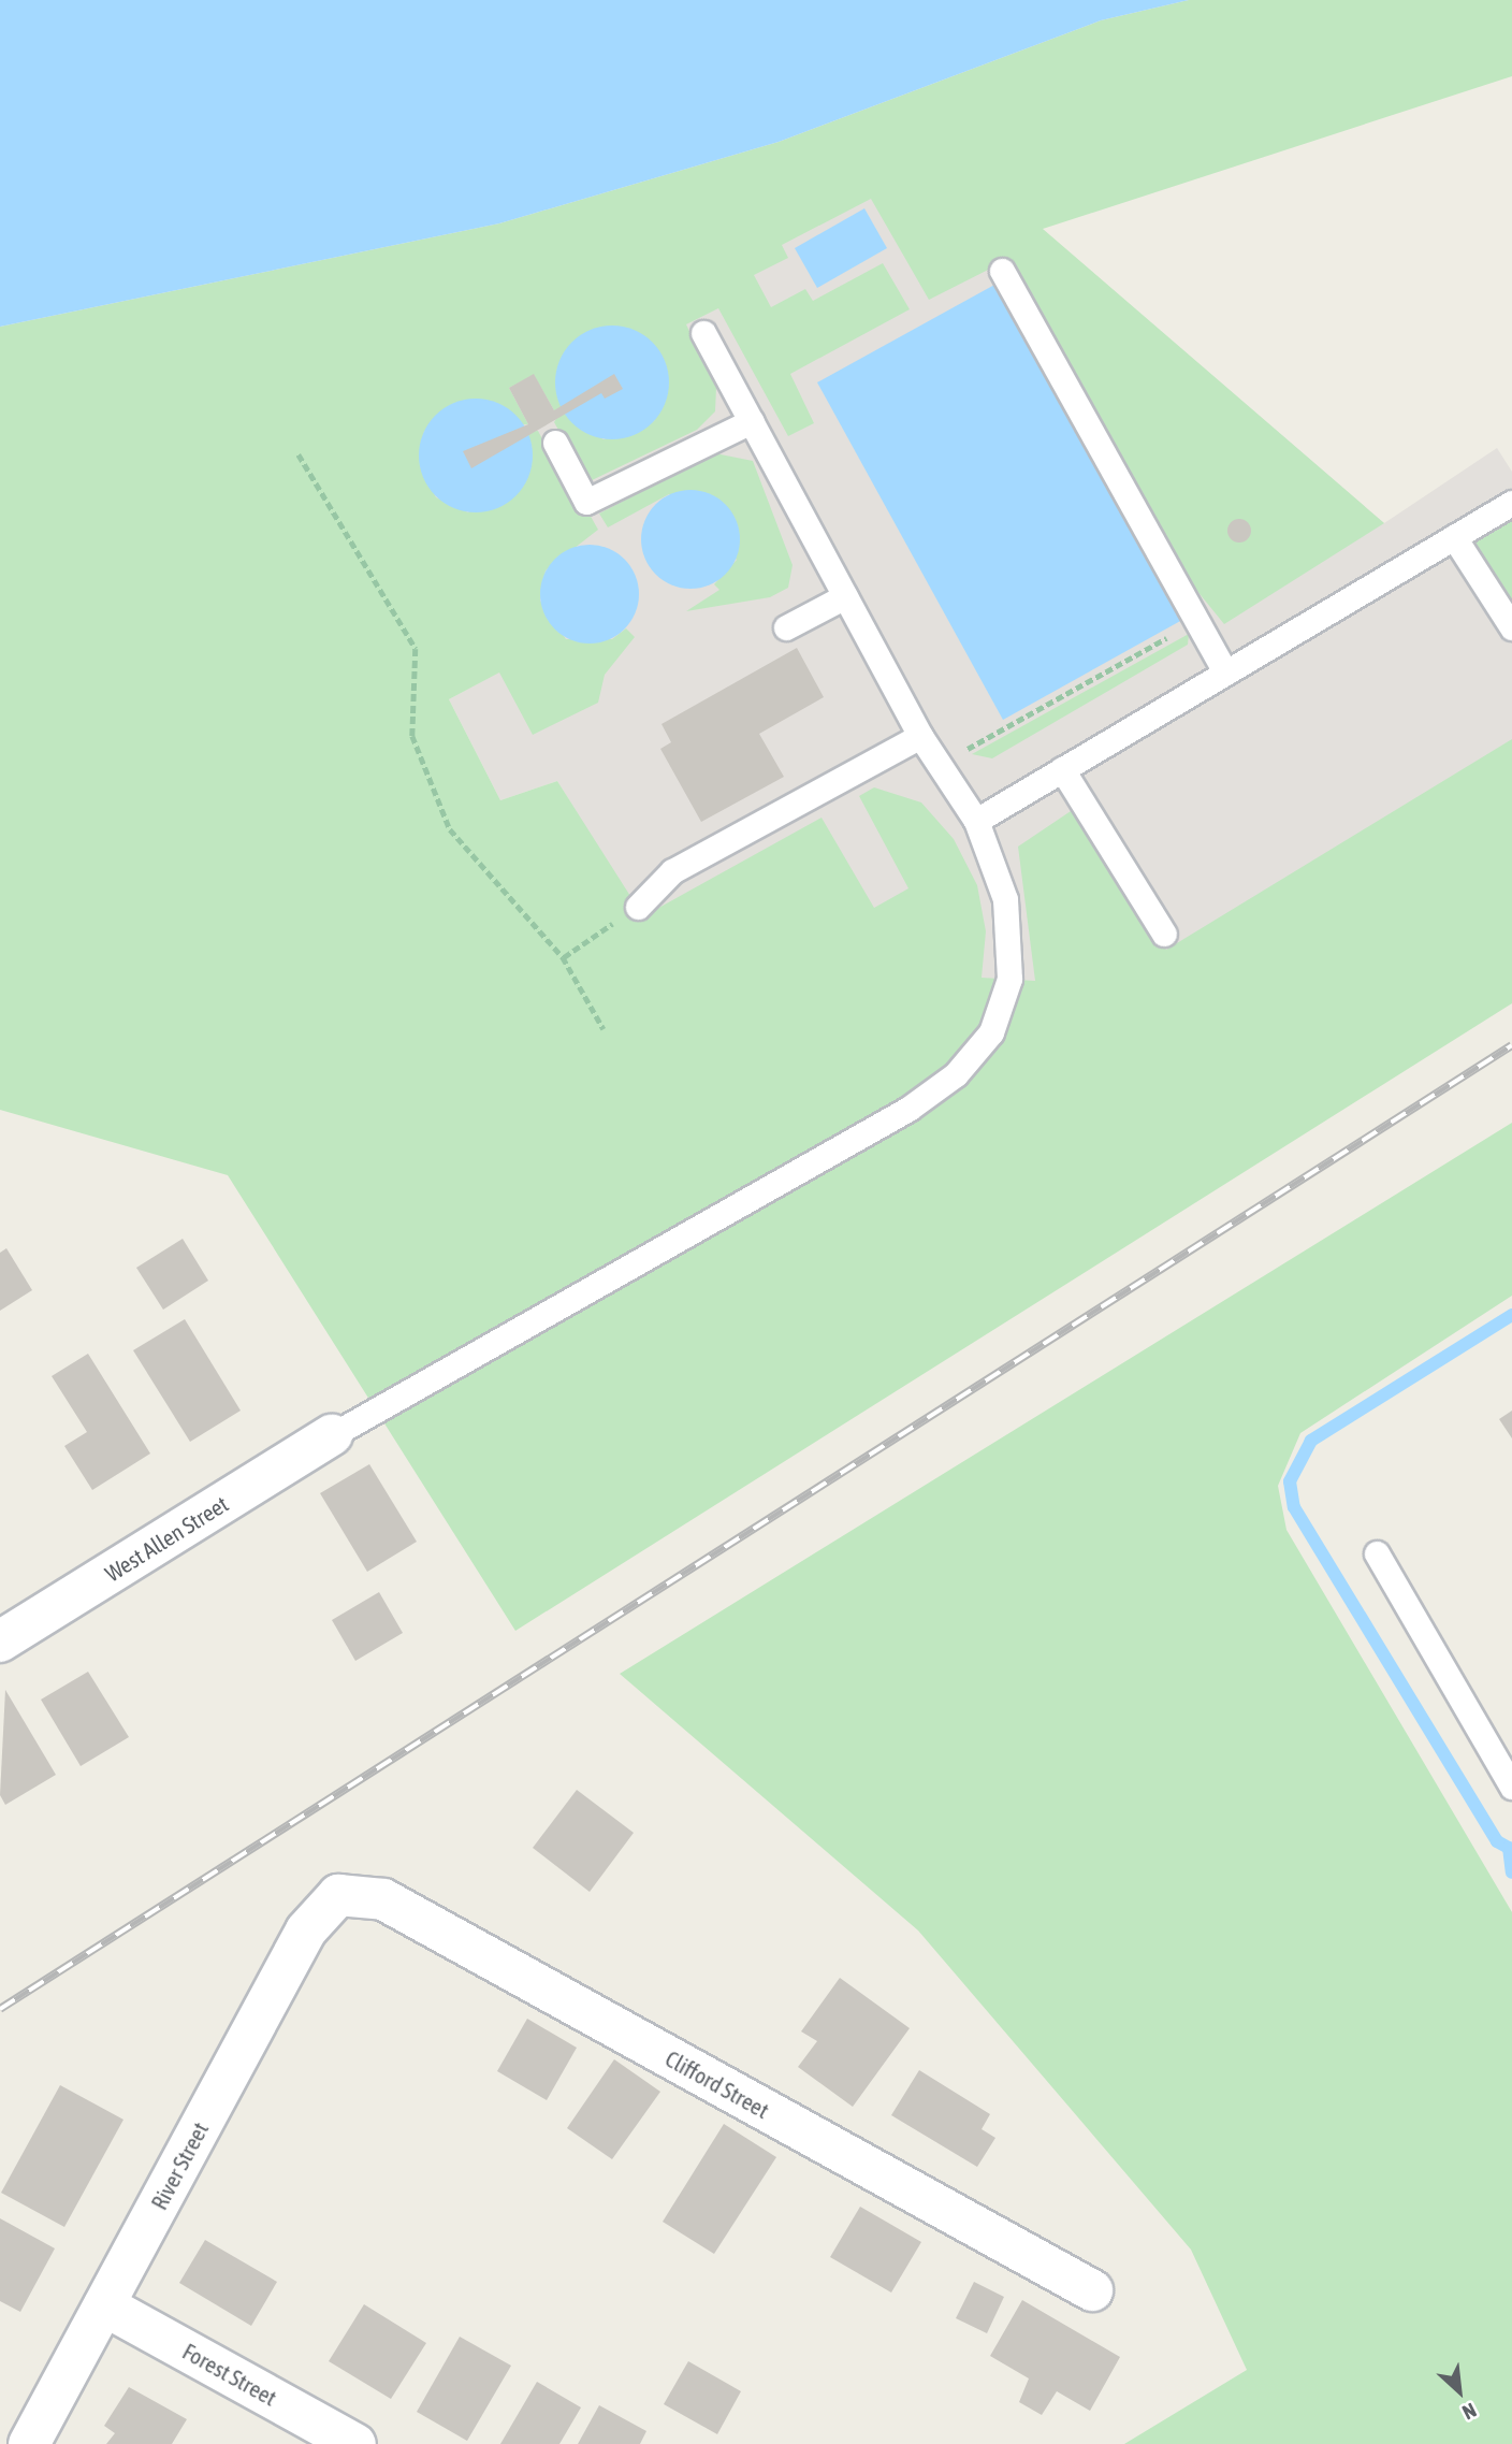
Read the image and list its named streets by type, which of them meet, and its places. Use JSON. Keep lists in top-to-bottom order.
{
  "streets": {
    "street": [
      "West Allen Street",
      "Clifford Street",
      "River Street",
      "Forest Street"
    ]
  },
  "crossings": [
    ["Clifford Street", "River Street"],
    ["River Street", "Forest Street"]
  ],
  "north": "bottom right"
}
